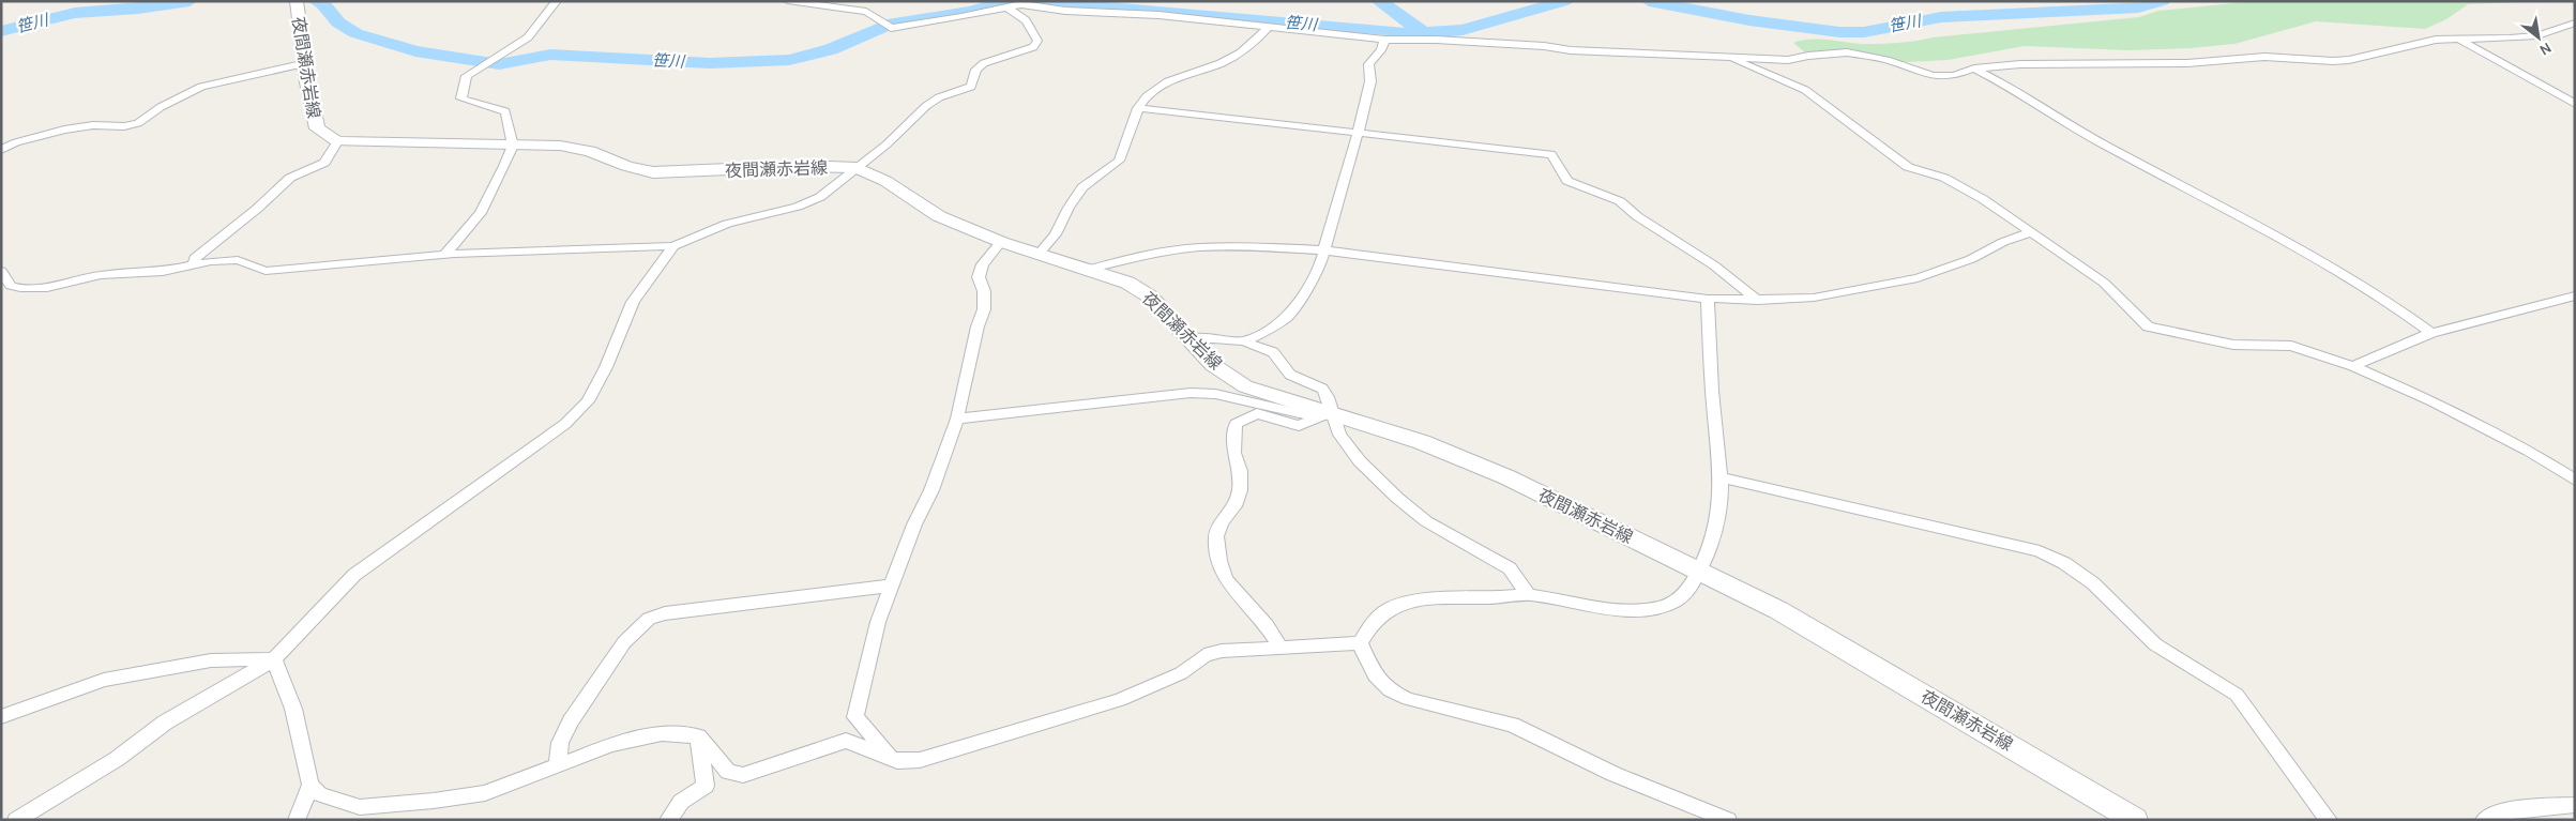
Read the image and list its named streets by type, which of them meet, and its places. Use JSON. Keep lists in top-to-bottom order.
{
  "streets": {
    "main road": ["夜間瀬赤岩線"]
  },
  "water": ["笹川"],
  "north": "bottom right"
}
